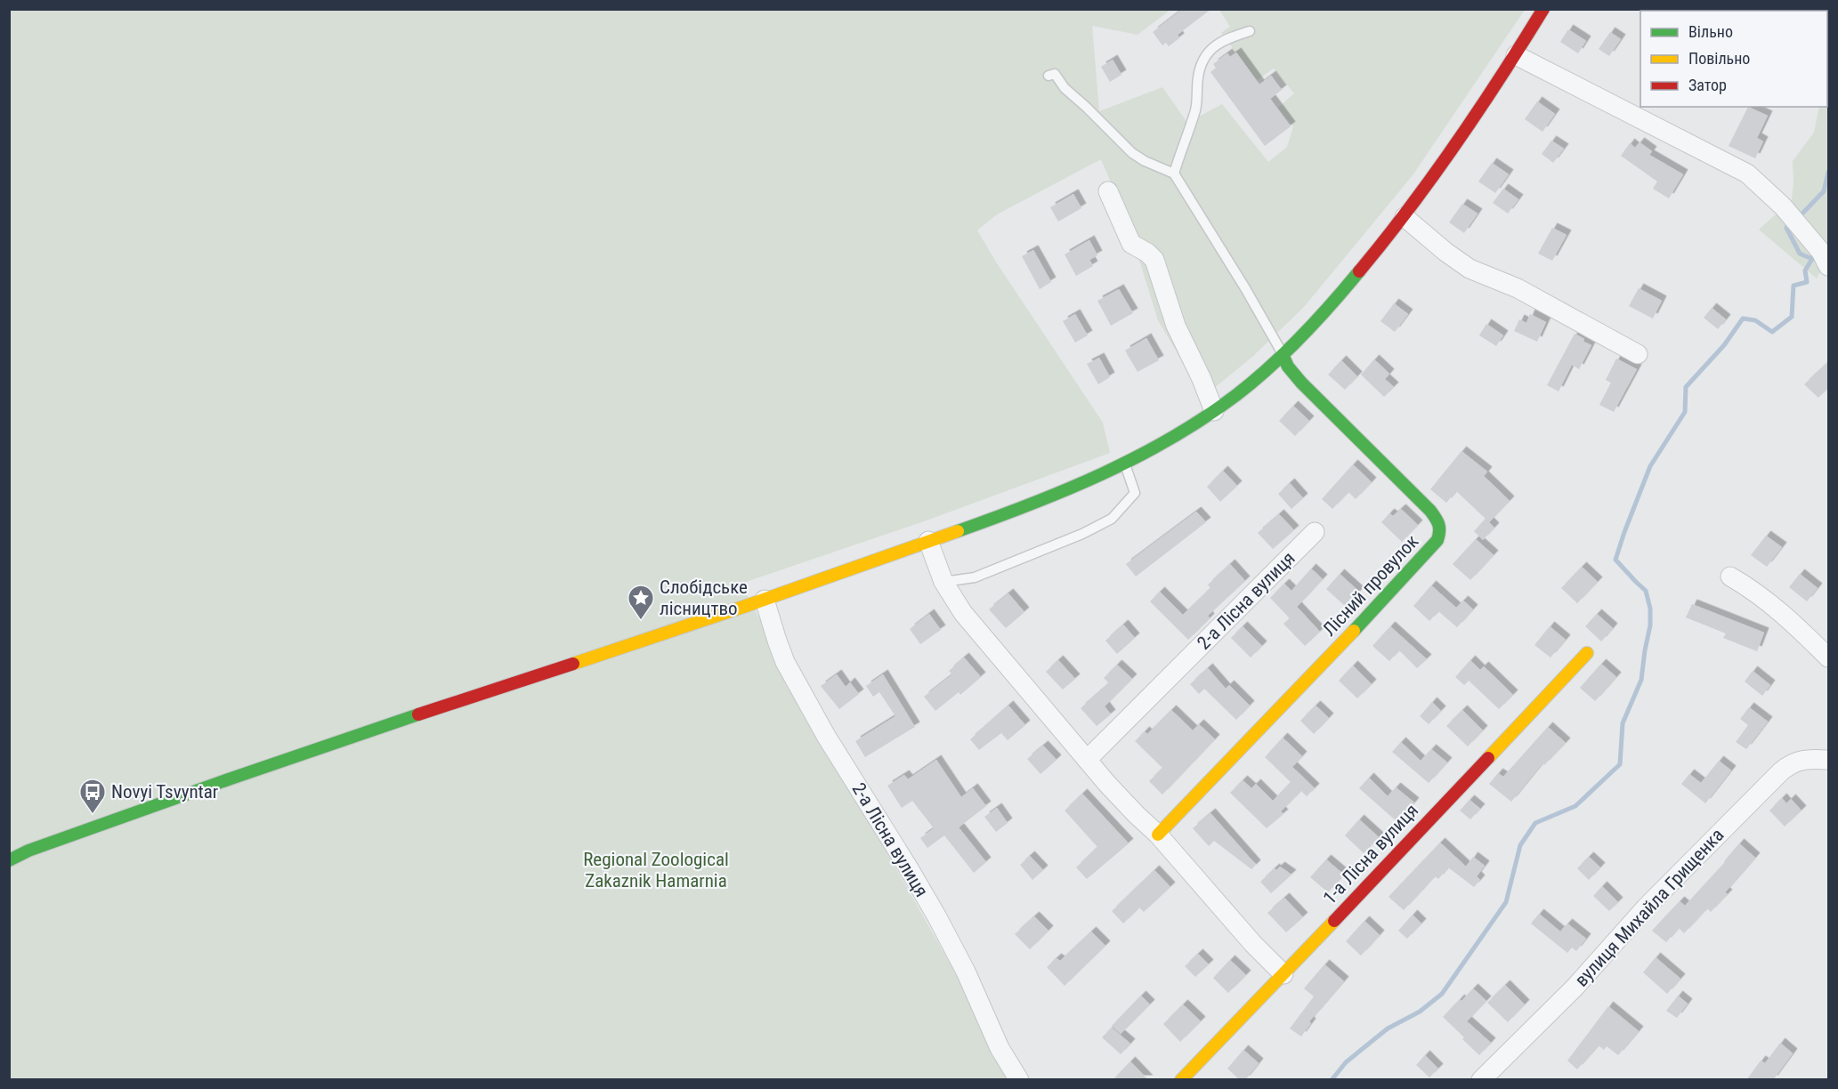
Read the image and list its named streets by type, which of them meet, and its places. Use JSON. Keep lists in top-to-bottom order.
{
  "streets": {
    "street": [
      "Лісний провулок",
      "2-а Лісна вулиця",
      "1-а Лісна вулиця",
      "вулиця Михайла Грищенка"
    ]
  },
  "parks": ["Regional Zoological Zakaznik Hamarnia"],
  "places": {
    "place": ["Слобідське лісництво"],
    "bus stop": ["Novyi Tsvyntar"]
  },
  "legend": ["Вільно", "Повільно", "Затор"]
}
